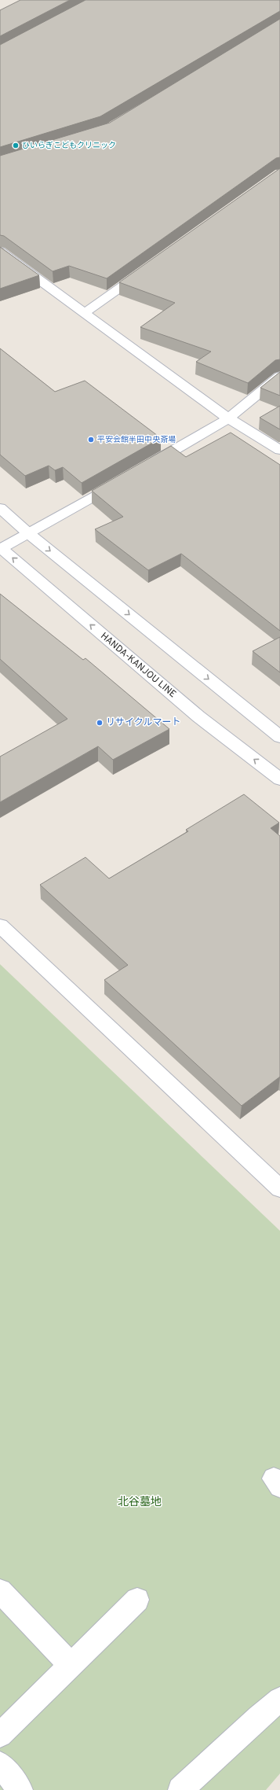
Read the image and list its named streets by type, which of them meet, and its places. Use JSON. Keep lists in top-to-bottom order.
{
  "streets": {
    "street": ["HANDA-KANJOU LINE"]
  },
  "parks": ["北谷墓地"],
  "places": ["ひいらぎこどもクリニック", "平安会館半田中央斎場", "リサイクルマート"]
}
